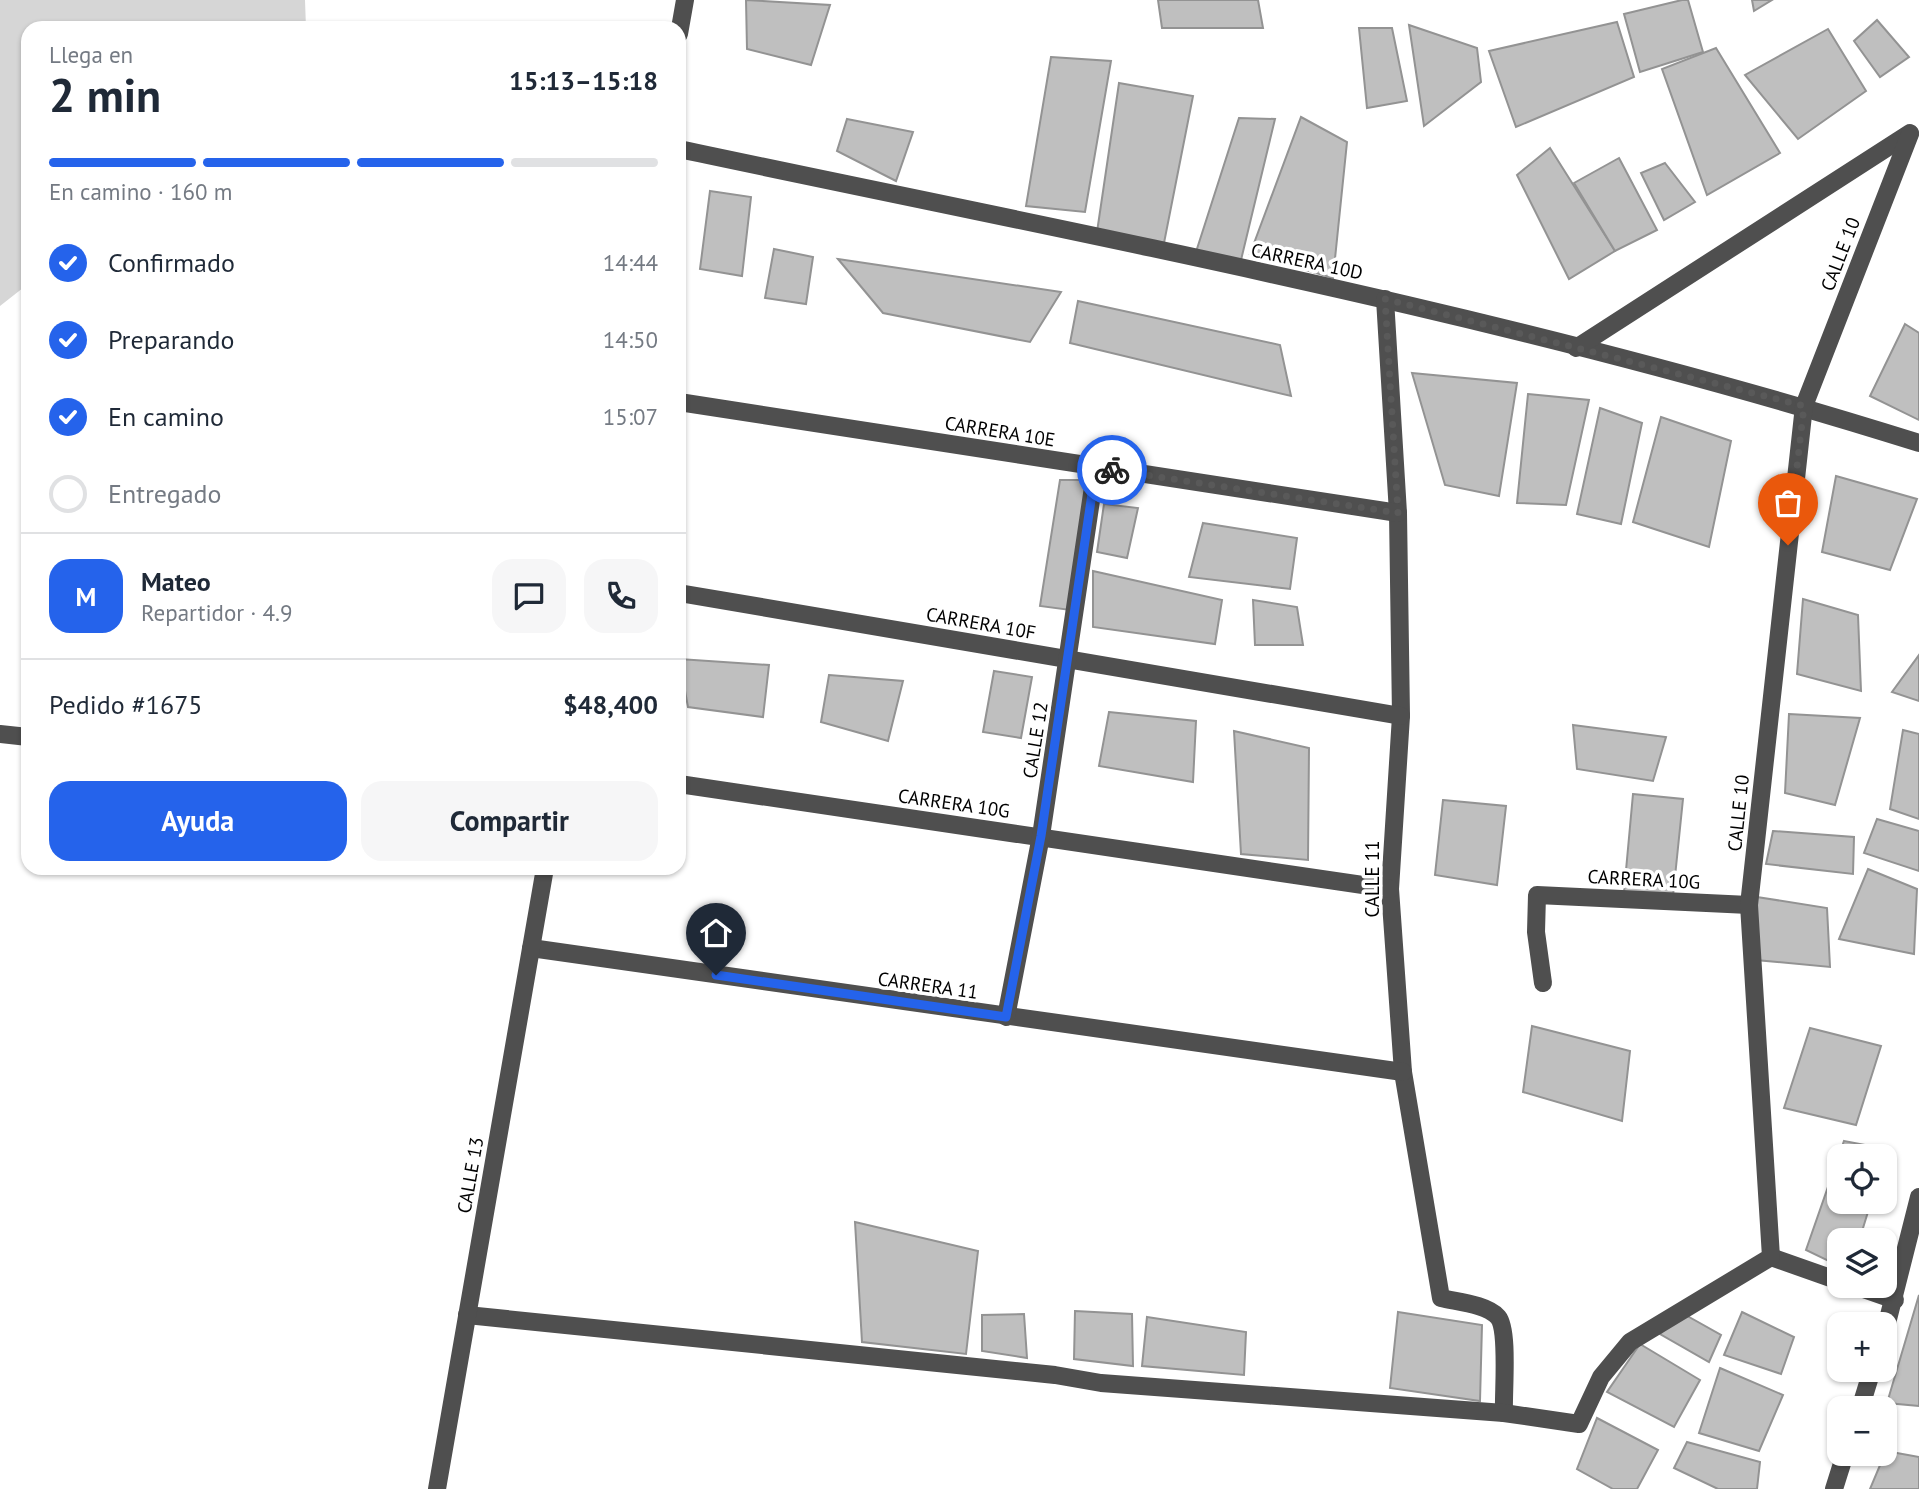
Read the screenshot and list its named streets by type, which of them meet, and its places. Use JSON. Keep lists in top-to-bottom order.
{
  "streets": {
    "street": [
      "CALLE 10",
      "CARRERA 10D",
      "CARRERA 10E",
      "CARRERA 10F",
      "CALLE 12",
      "CARRERA 10G",
      "CALLE 11",
      "CARRERA 11",
      "CALLE 13"
    ]
  },
  "crossings": [
    ["CALLE 10", "CARRERA 10D"],
    ["CALLE 10", "CARRERA 10G"],
    ["CARRERA 10D", "CALLE 11"],
    ["CARRERA 10E", "CALLE 12"],
    ["CARRERA 10E", "CALLE 11"],
    ["CARRERA 10F", "CALLE 12"],
    ["CARRERA 10F", "CALLE 11"],
    ["CALLE 12", "CARRERA 10G"],
    ["CALLE 12", "CARRERA 11"],
    ["CARRERA 10G", "CALLE 11"],
    ["CALLE 11", "CARRERA 11"],
    ["CARRERA 11", "CALLE 13"]
  ],
  "page": {
    "heading": ["2 min", "Llega en", "15:13–15:18"],
    "panel": [
      "Mateo",
      "Repartidor · 4.9",
      "Pedido #1675",
      "$48,400"
    ],
    "bar": "En camino · 160 m",
    "list": [
      ["Confirmado", "14:44"],
      ["Preparando", "14:50"],
      ["En camino", "15:07"],
      "Entregado"
    ],
    "round": "M",
    "buttons": ["Ayuda", "Compartir"],
    "map_buttons": ["+", "−"]
  }
}
